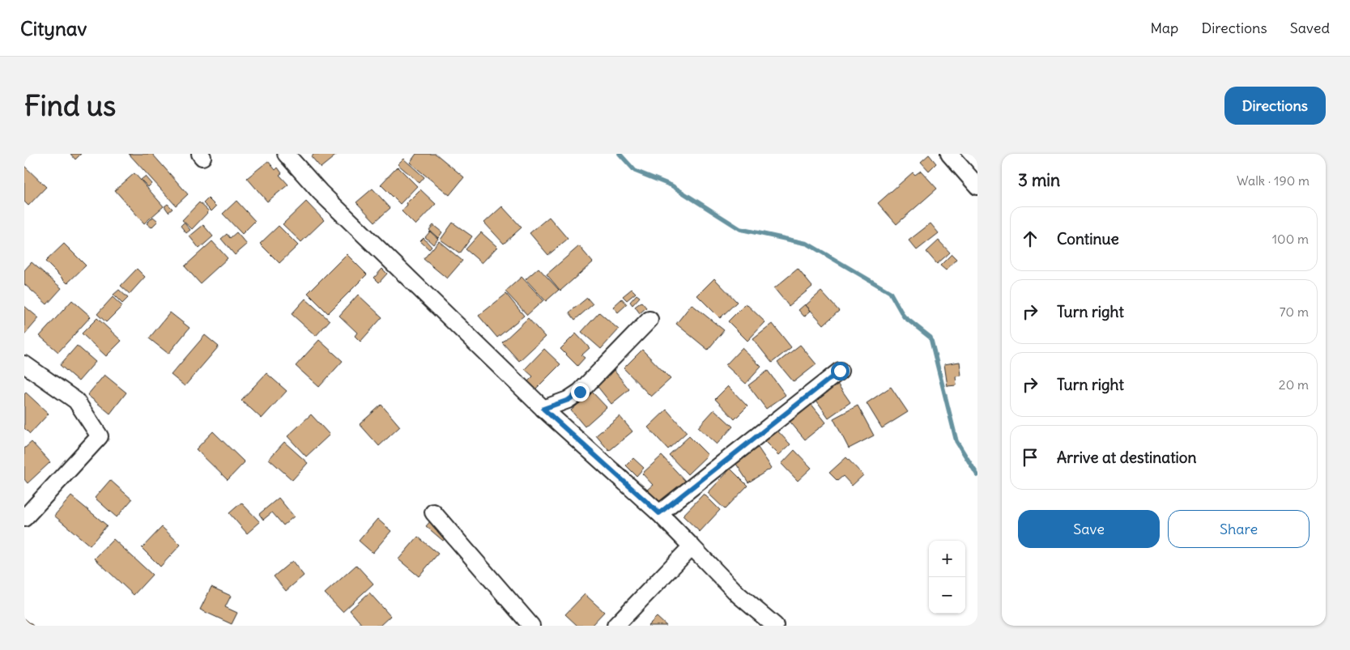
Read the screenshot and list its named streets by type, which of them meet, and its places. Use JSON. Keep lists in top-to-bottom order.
{
  "page": {
    "header": "Citynav",
    "nav": ["Map", "Directions", "Saved"],
    "buttons": [
      "Directions",
      ["Save", "Share"]
    ],
    "title": "Find us",
    "heading": ["3 min", "Walk · 190 m"],
    "list": [
      ["Continue", "100 m"],
      ["Turn right", "70 m"],
      ["Turn right", "20 m"],
      "Arrive at destination"
    ],
    "map_buttons": ["+", "−"]
  }
}
